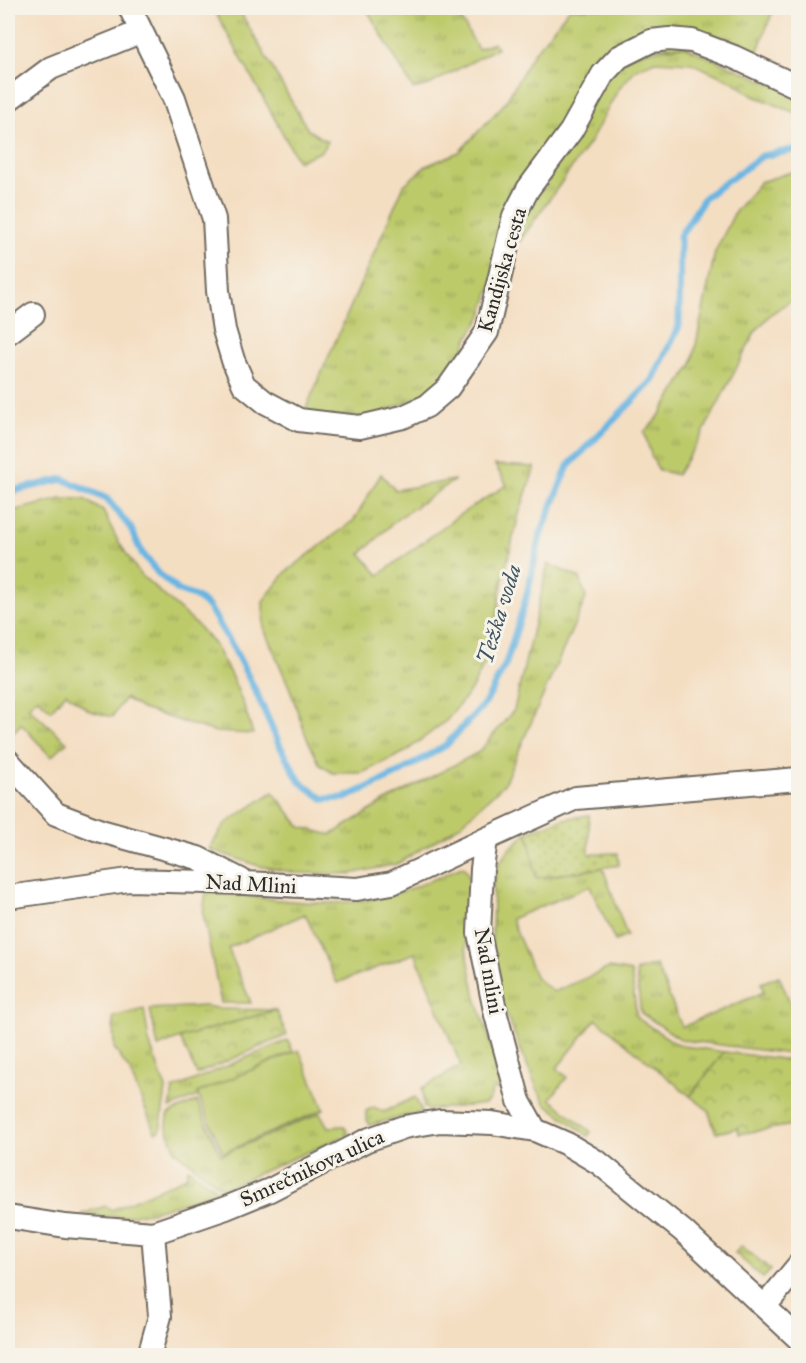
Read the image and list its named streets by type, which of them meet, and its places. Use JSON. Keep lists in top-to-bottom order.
{
  "streets": {
    "street": [
      "Kandijska cesta",
      "Nad Mlini",
      "Nad mlini",
      "Smrečnikova ulica"
    ]
  },
  "crossings": [
    ["Nad Mlini", "Nad mlini"],
    ["Nad mlini", "Smrečnikova ulica"]
  ],
  "water": ["Težka voda"]
}
